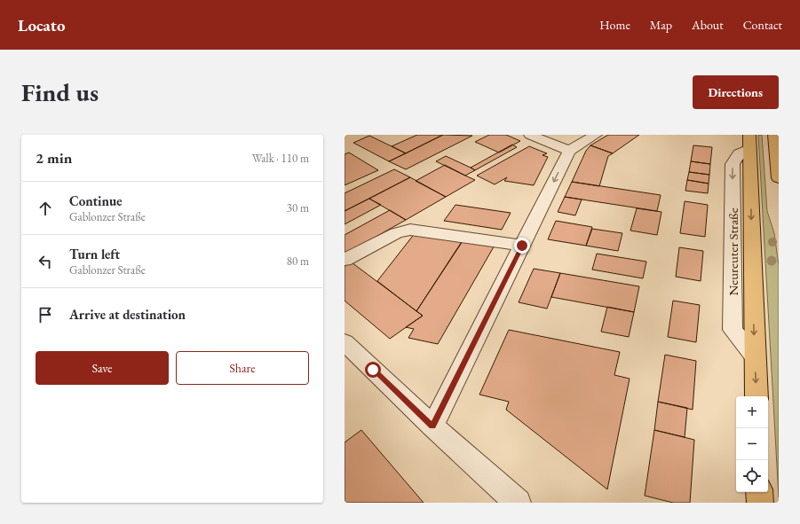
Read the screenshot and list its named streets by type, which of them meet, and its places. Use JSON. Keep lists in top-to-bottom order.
{
  "streets": {
    "main road": ["Neureuter Straße"]
  },
  "one_way": ["Neureuter Straße"],
  "page": {
    "header": "Locato",
    "nav": [
      "Home",
      "Map",
      "About",
      "Contact"
    ],
    "buttons": [
      "Directions",
      ["Save", "Share"]
    ],
    "title": "Find us",
    "heading": ["2 min", "Walk · 110 m"],
    "list": [
      ["Continue", "Gablonzer Straße", "30 m"],
      ["Turn left", "Gablonzer Straße", "80 m"],
      "Arrive at destination"
    ],
    "map_buttons": ["+", "−"]
  }
}
